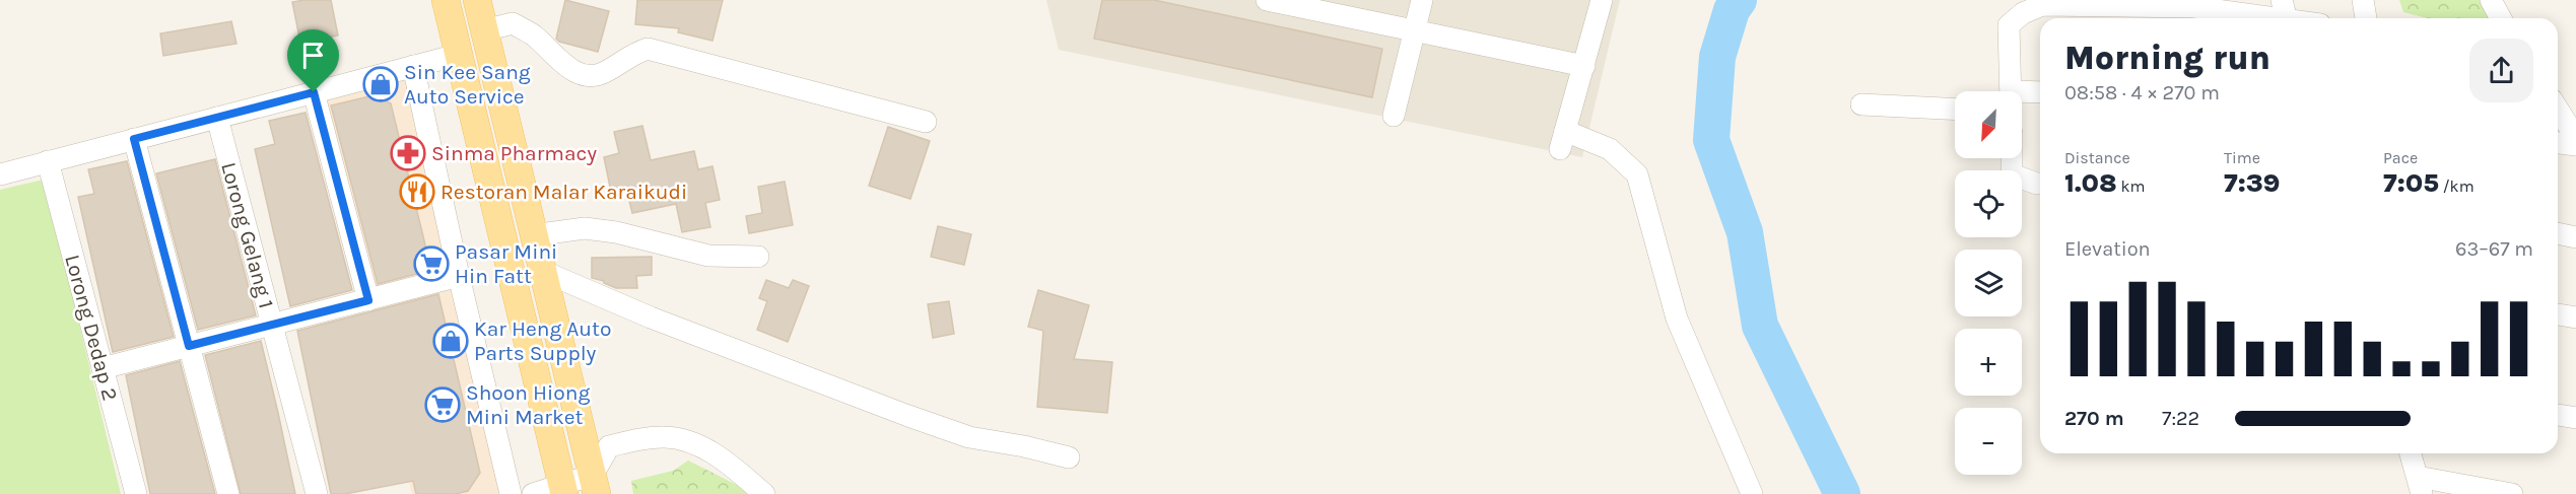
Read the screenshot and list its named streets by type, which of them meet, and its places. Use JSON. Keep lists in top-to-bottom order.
{
  "streets": {
    "street": ["Lorong Gelang 1", "Lorong Dedap 2"]
  },
  "places": {
    "shop": ["Sin Kee Sang Auto Service", "Kar Heng Auto Parts Supply"],
    "pharmacy": ["Sinma Pharmacy"],
    "restaurant": ["Restoran Malar Karaikudi"],
    "supermarket": ["Pasar Mini Hin Fatt", "Shoon Hiong Mini Market"]
  },
  "north": "bottom left",
  "page": {
    "heading": ["Morning run", "08:58 · 4 × 270 m"],
    "map_buttons": ["+", "−"],
    "stats": [
      ["Distance", "1.08 km"],
      ["Time", "7:39"],
      ["Pace", "7:05 /km"]
    ],
    "chart": ["Elevation", "63–67 m"],
    "list": [
      {
        "name": "270 m",
        "note": "7:22"
      }
    ]
  }
}
